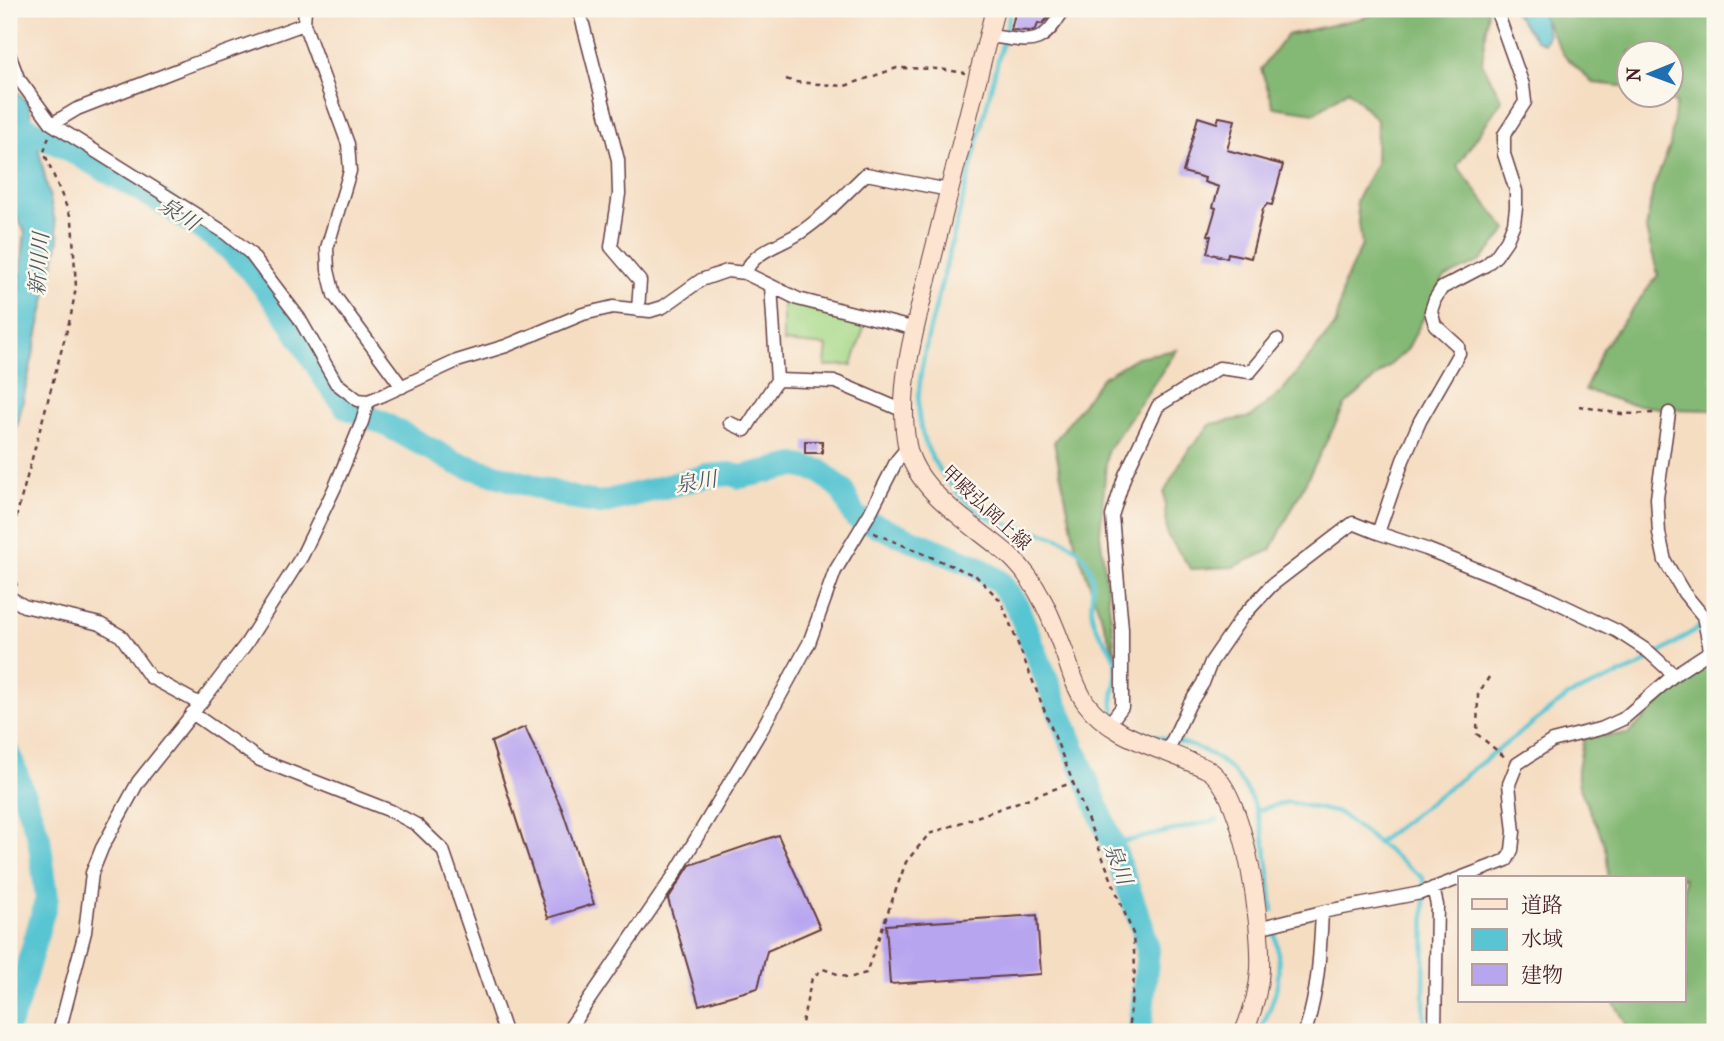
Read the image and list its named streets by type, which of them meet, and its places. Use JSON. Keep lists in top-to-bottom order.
{
  "streets": {
    "main road": ["甲殿弘岡上線"]
  },
  "water": ["泉川", "新川川"],
  "legend": ["道路", "水域", "建物"],
  "north": "left"
}
